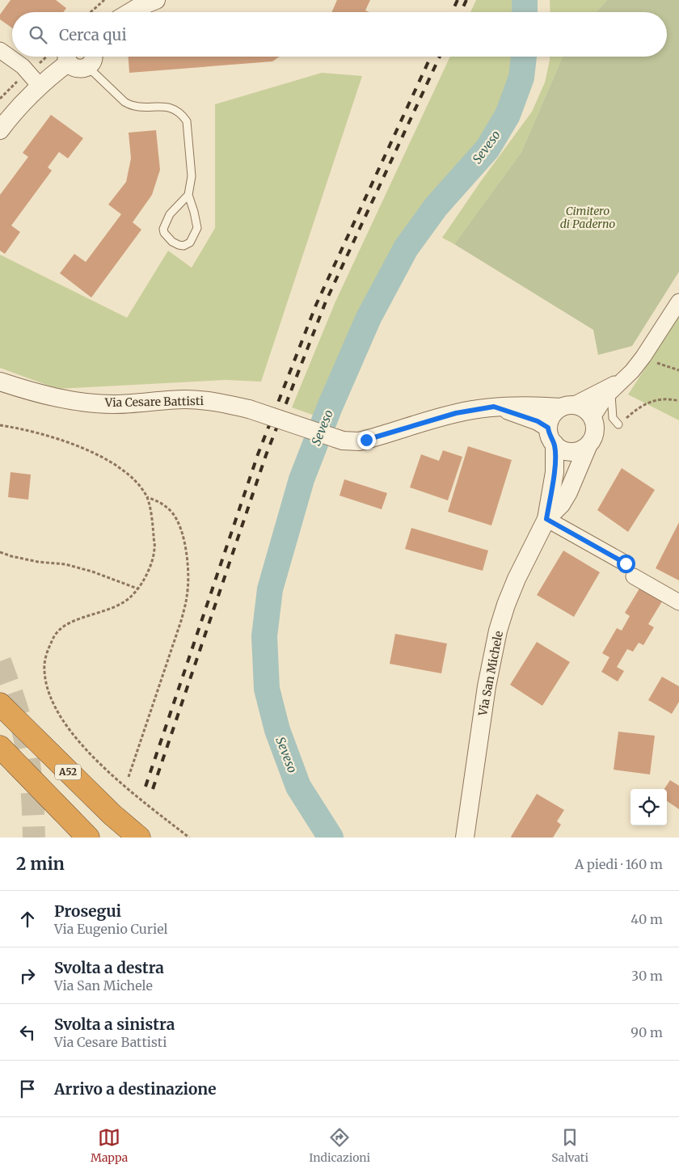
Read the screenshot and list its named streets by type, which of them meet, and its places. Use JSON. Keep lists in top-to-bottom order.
{
  "streets": {
    "highway": ["A52"],
    "street": ["Via Cesare Battisti", "Via San Michele"]
  },
  "crossings": [
    ["Via Cesare Battisti", "Via San Michele"]
  ],
  "water": ["Seveso"],
  "parks": ["Cimitero di Paderno"],
  "page": {
    "search": "Cerca qui",
    "heading": ["2 min", "A piedi · 160 m"],
    "list": [
      ["Prosegui", "Via Eugenio Curiel", "40 m"],
      ["Svolta a destra", "Via San Michele", "30 m"],
      ["Svolta a sinistra", "Via Cesare Battisti", "90 m"],
      "Arrivo a destinazione"
    ],
    "nav": ["Mappa", "Indicazioni", "Salvati"]
  }
}
